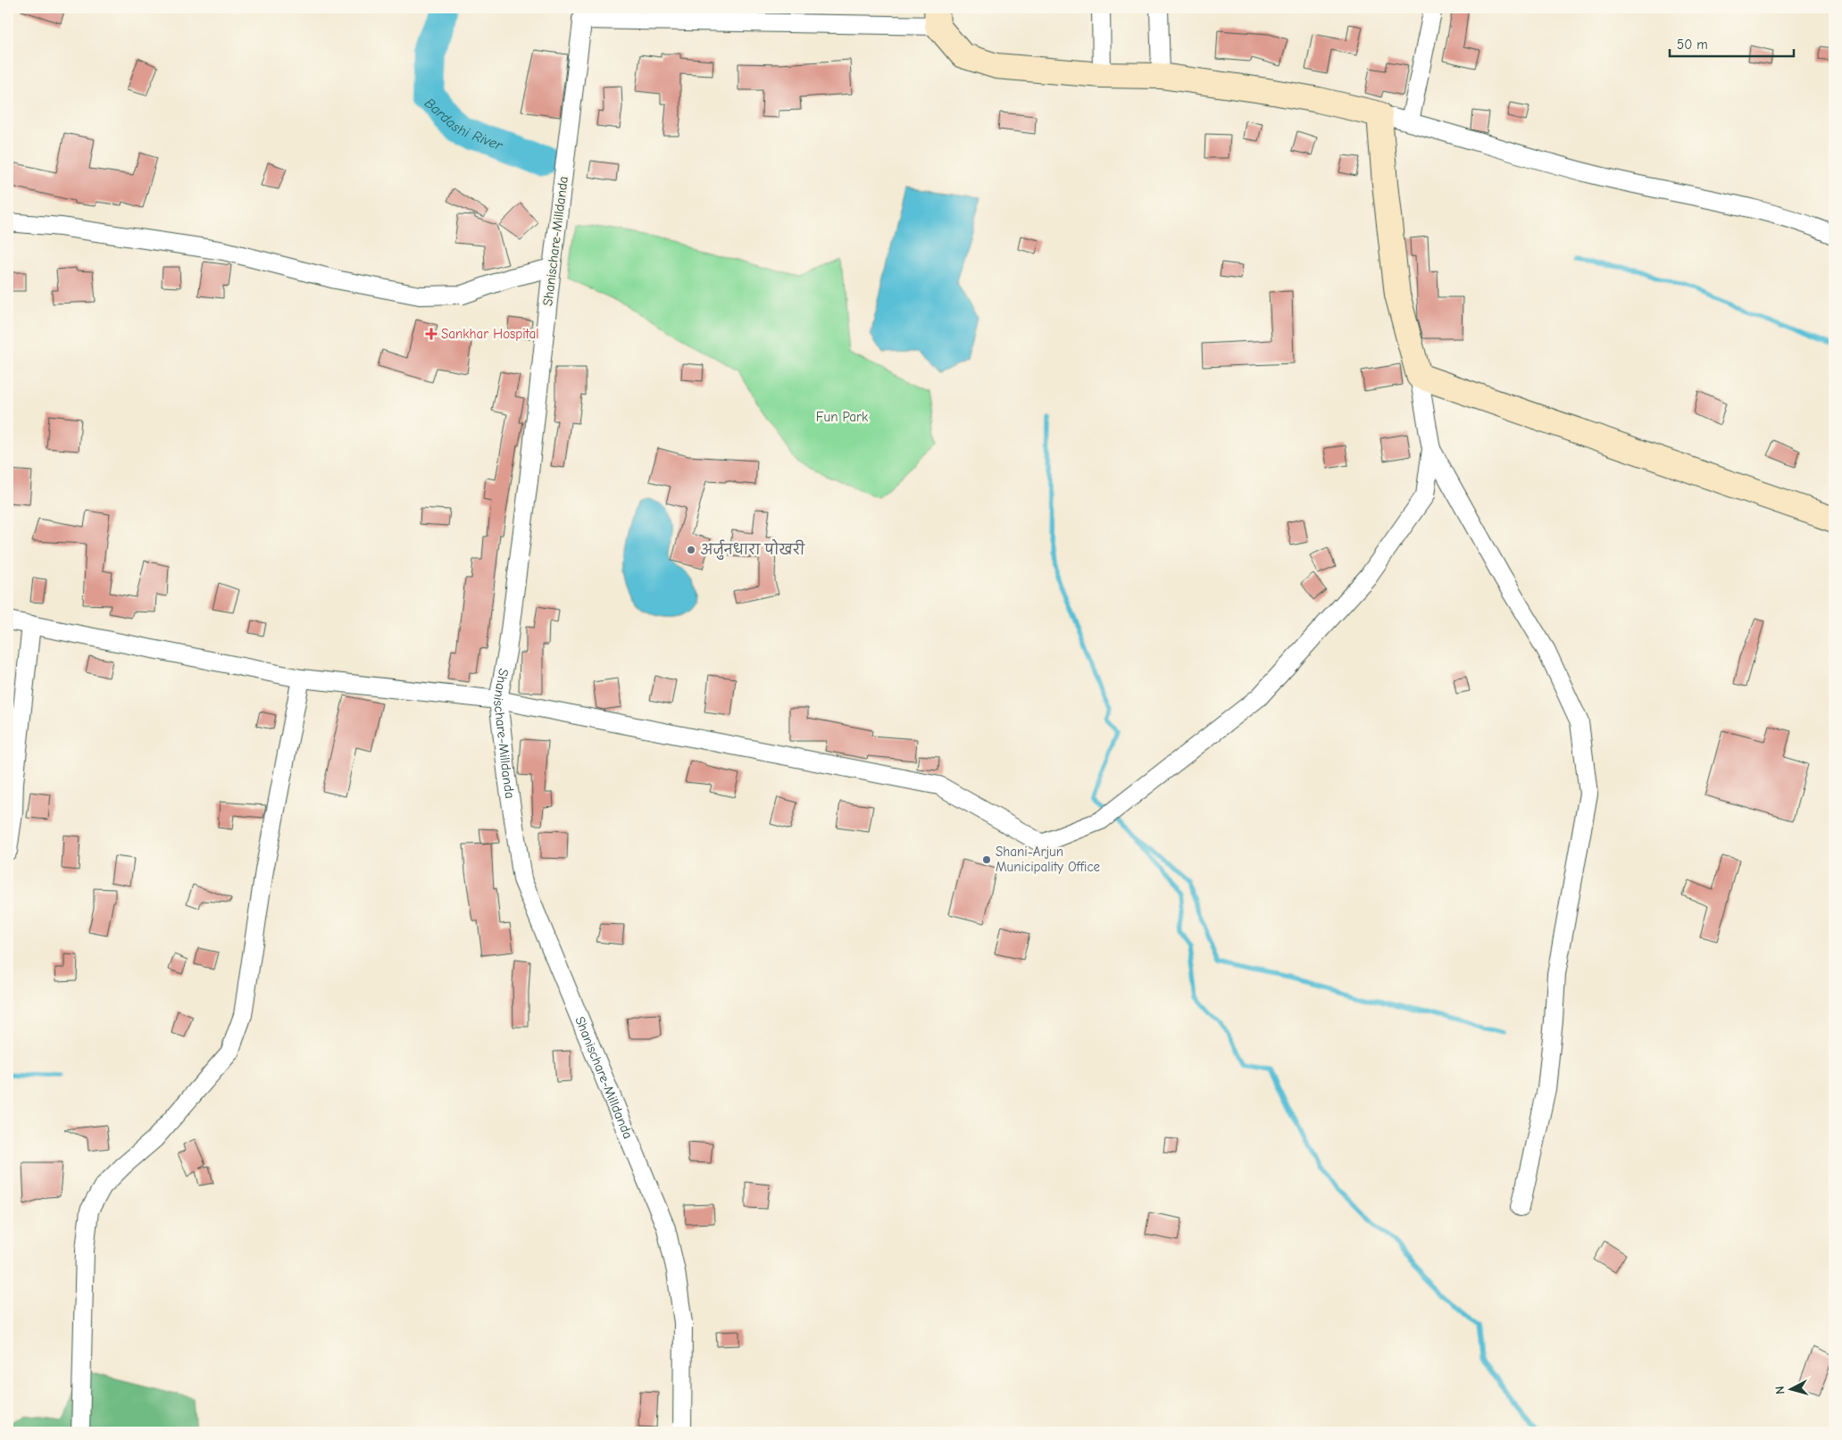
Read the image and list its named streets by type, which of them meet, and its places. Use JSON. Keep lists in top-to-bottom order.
{
  "streets": {
    "street": ["Shanischare-Milldanda"]
  },
  "water": ["Bardashi River"],
  "parks": ["Fun Park"],
  "places": {
    "health": ["Sankhar Hospital"],
    "other": ["अर्जुनधारा पोखरी", "Shani-Arjun Municipality Office"]
  },
  "scale_bar": "50 m",
  "north": "left"
}
